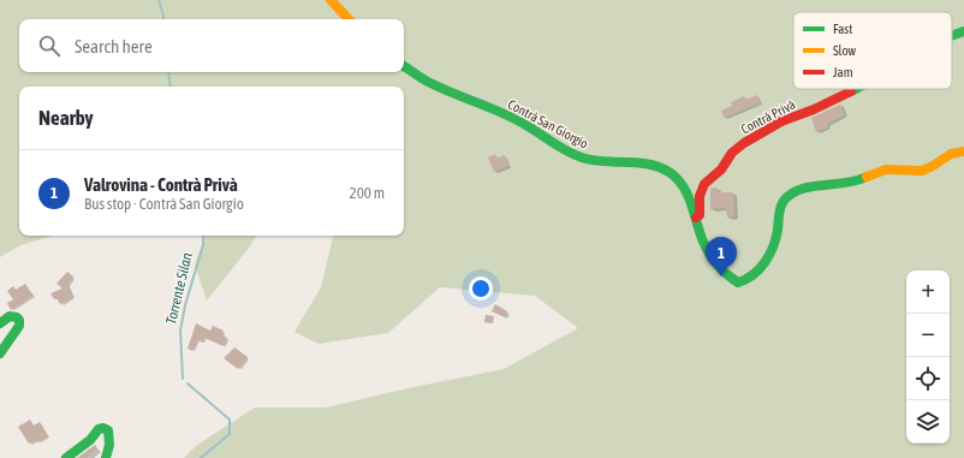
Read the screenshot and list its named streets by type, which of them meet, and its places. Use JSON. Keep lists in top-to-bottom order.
{
  "streets": {
    "street": ["Contrà Privà", "Contrà San Giorgio"]
  },
  "crossings": [
    ["Contrà Privà", "Contrà San Giorgio"]
  ],
  "water": ["Torrente Silan"],
  "legend": ["Fast", "Slow", "Jam"],
  "page": {
    "search": "Search here",
    "heading": "Nearby",
    "list": [
      {
        "mark": "1",
        "name": "Valrovina - Contrà Privà",
        "note": "Bus stop · Contrà San Giorgio",
        "value": "200 m"
      }
    ],
    "pins": "1",
    "map_buttons": ["+", "−"]
  }
}
